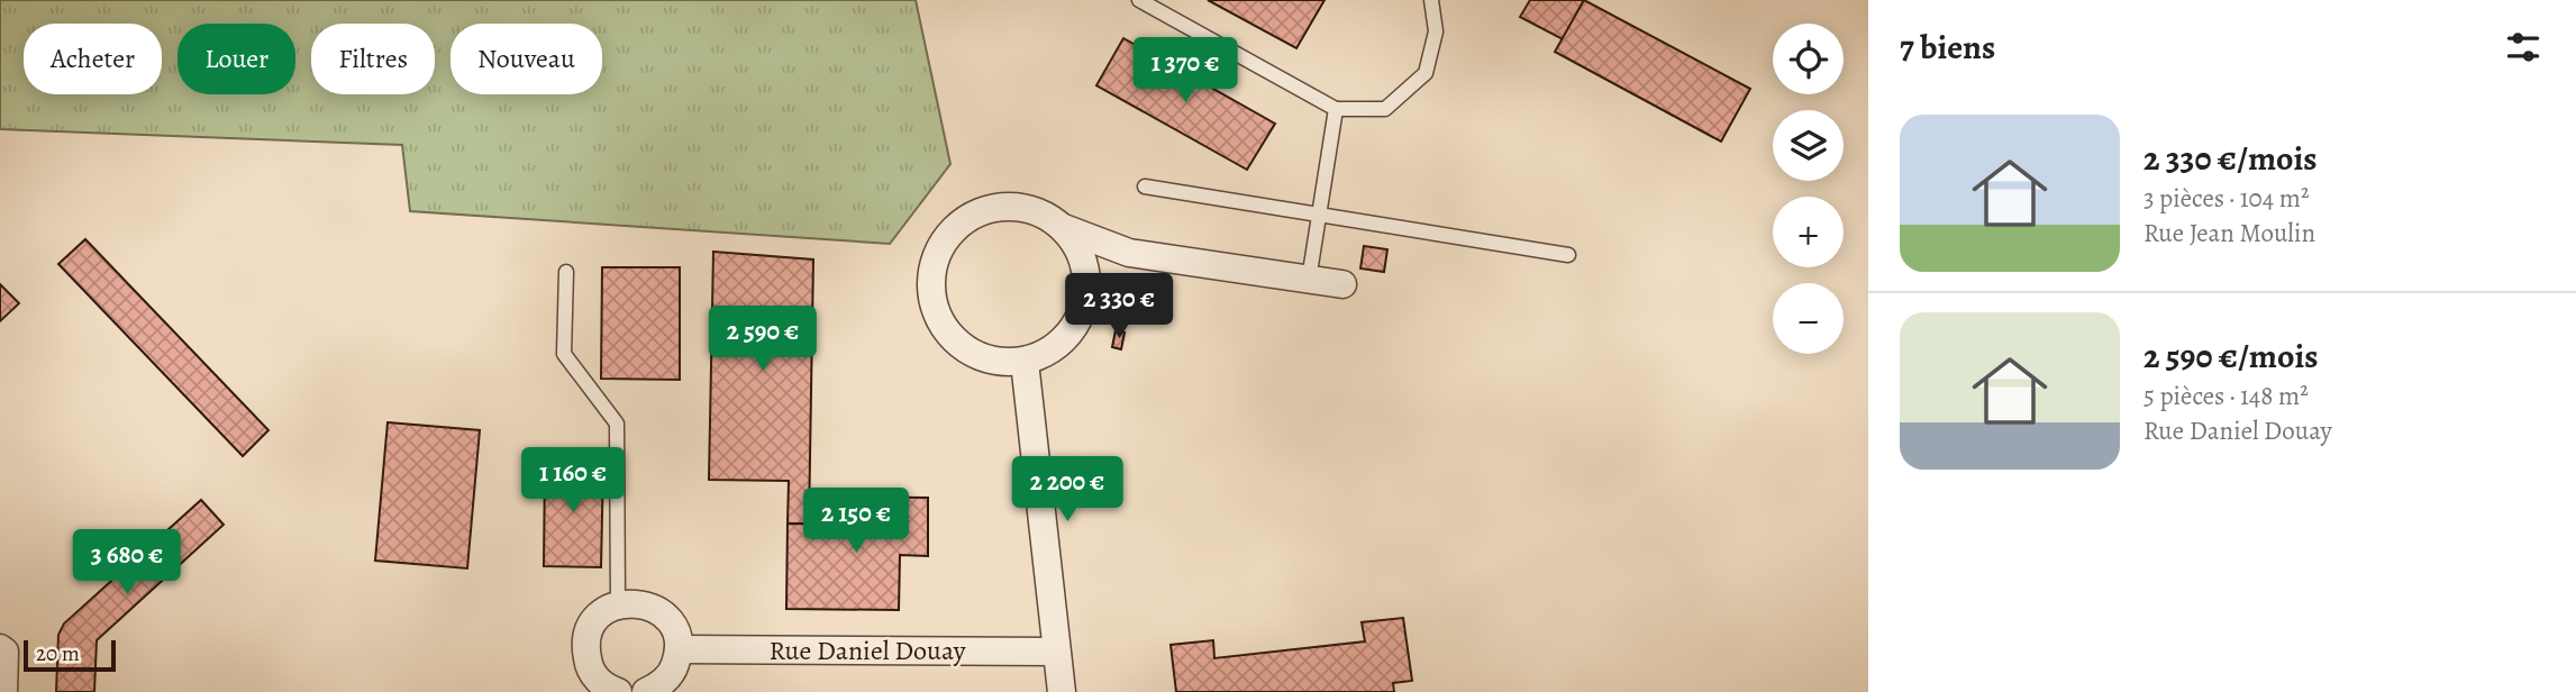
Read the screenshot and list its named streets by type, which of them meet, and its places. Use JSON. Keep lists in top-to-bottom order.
{
  "streets": {
    "street": ["Rue Daniel Douay"]
  },
  "scale_bar": "20 m",
  "page": {
    "heading": "7 biens",
    "map_buttons": ["+", "−"],
    "chip": [
      "Acheter",
      "Louer",
      "Filtres",
      "Nouveau"
    ],
    "price": [
      "1 370 €",
      "2 330 €",
      "2 590 €",
      "1 160 €",
      "2 200 €",
      "2 150 €",
      "3 680 €"
    ],
    "list": [
      {
        "name": "2 330 €/mois",
        "note": "3 pièces · 104 m² · Rue Jean Moulin"
      },
      {
        "name": "2 590 €/mois",
        "note": "5 pièces · 148 m² · Rue Daniel Douay"
      }
    ],
    "scale": "20 m"
  }
}
